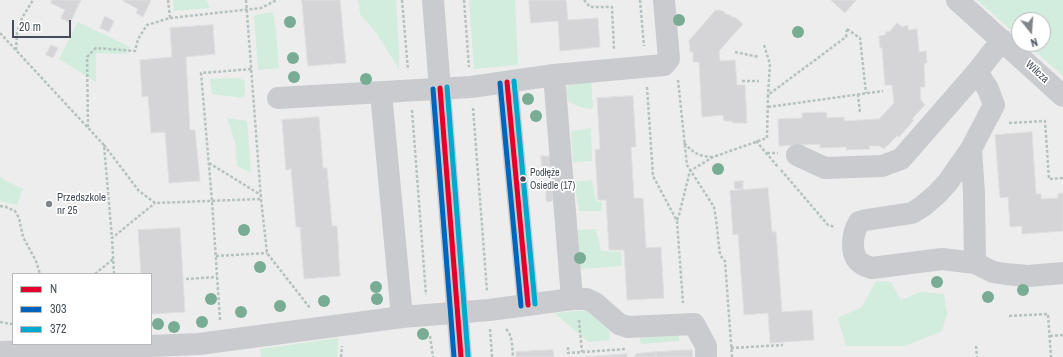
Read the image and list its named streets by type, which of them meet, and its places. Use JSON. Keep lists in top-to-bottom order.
{
  "streets": {
    "street": ["Wilcza"]
  },
  "places": ["Podłęże Osiedle (17)", "Przedszkole nr 25"],
  "lines": ["transit line 372", "transit line N", "transit line 303"],
  "legend": ["N", "303", "372"],
  "scale_bar": "20 m",
  "north": "bottom"
}
